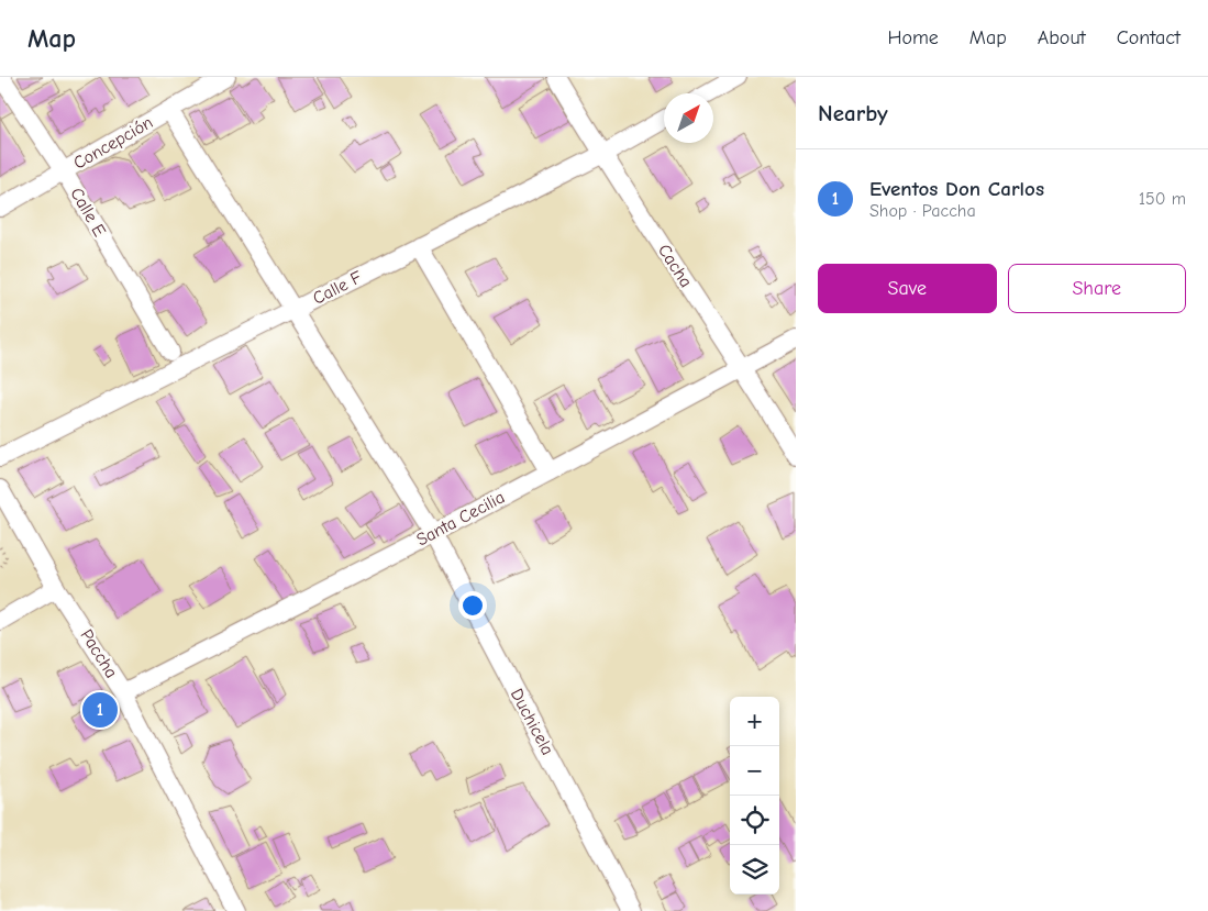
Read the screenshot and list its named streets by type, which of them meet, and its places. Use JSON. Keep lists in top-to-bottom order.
{
  "streets": {
    "street": [
      "Concepción",
      "Calle E",
      "Cacha",
      "Calle F",
      "Santa Cecilia",
      "Paccha",
      "Duchicela"
    ]
  },
  "crossings": [
    ["Concepción", "Calle E"],
    ["Concepción", "Duchicela"],
    ["Cacha", "Calle F"],
    ["Cacha", "Santa Cecilia"],
    ["Calle F", "Duchicela"],
    ["Santa Cecilia", "Paccha"],
    ["Santa Cecilia", "Duchicela"]
  ],
  "north": "top right",
  "page": {
    "header": "Map",
    "nav": [
      "Home",
      "Map",
      "About",
      "Contact"
    ],
    "heading": "Nearby",
    "list": [
      {
        "mark": "1",
        "name": "Eventos Don Carlos",
        "note": "Shop · Paccha",
        "value": "150 m"
      }
    ],
    "buttons": ["Save", "Share"],
    "pins": "1",
    "map_buttons": ["+", "−"]
  }
}
